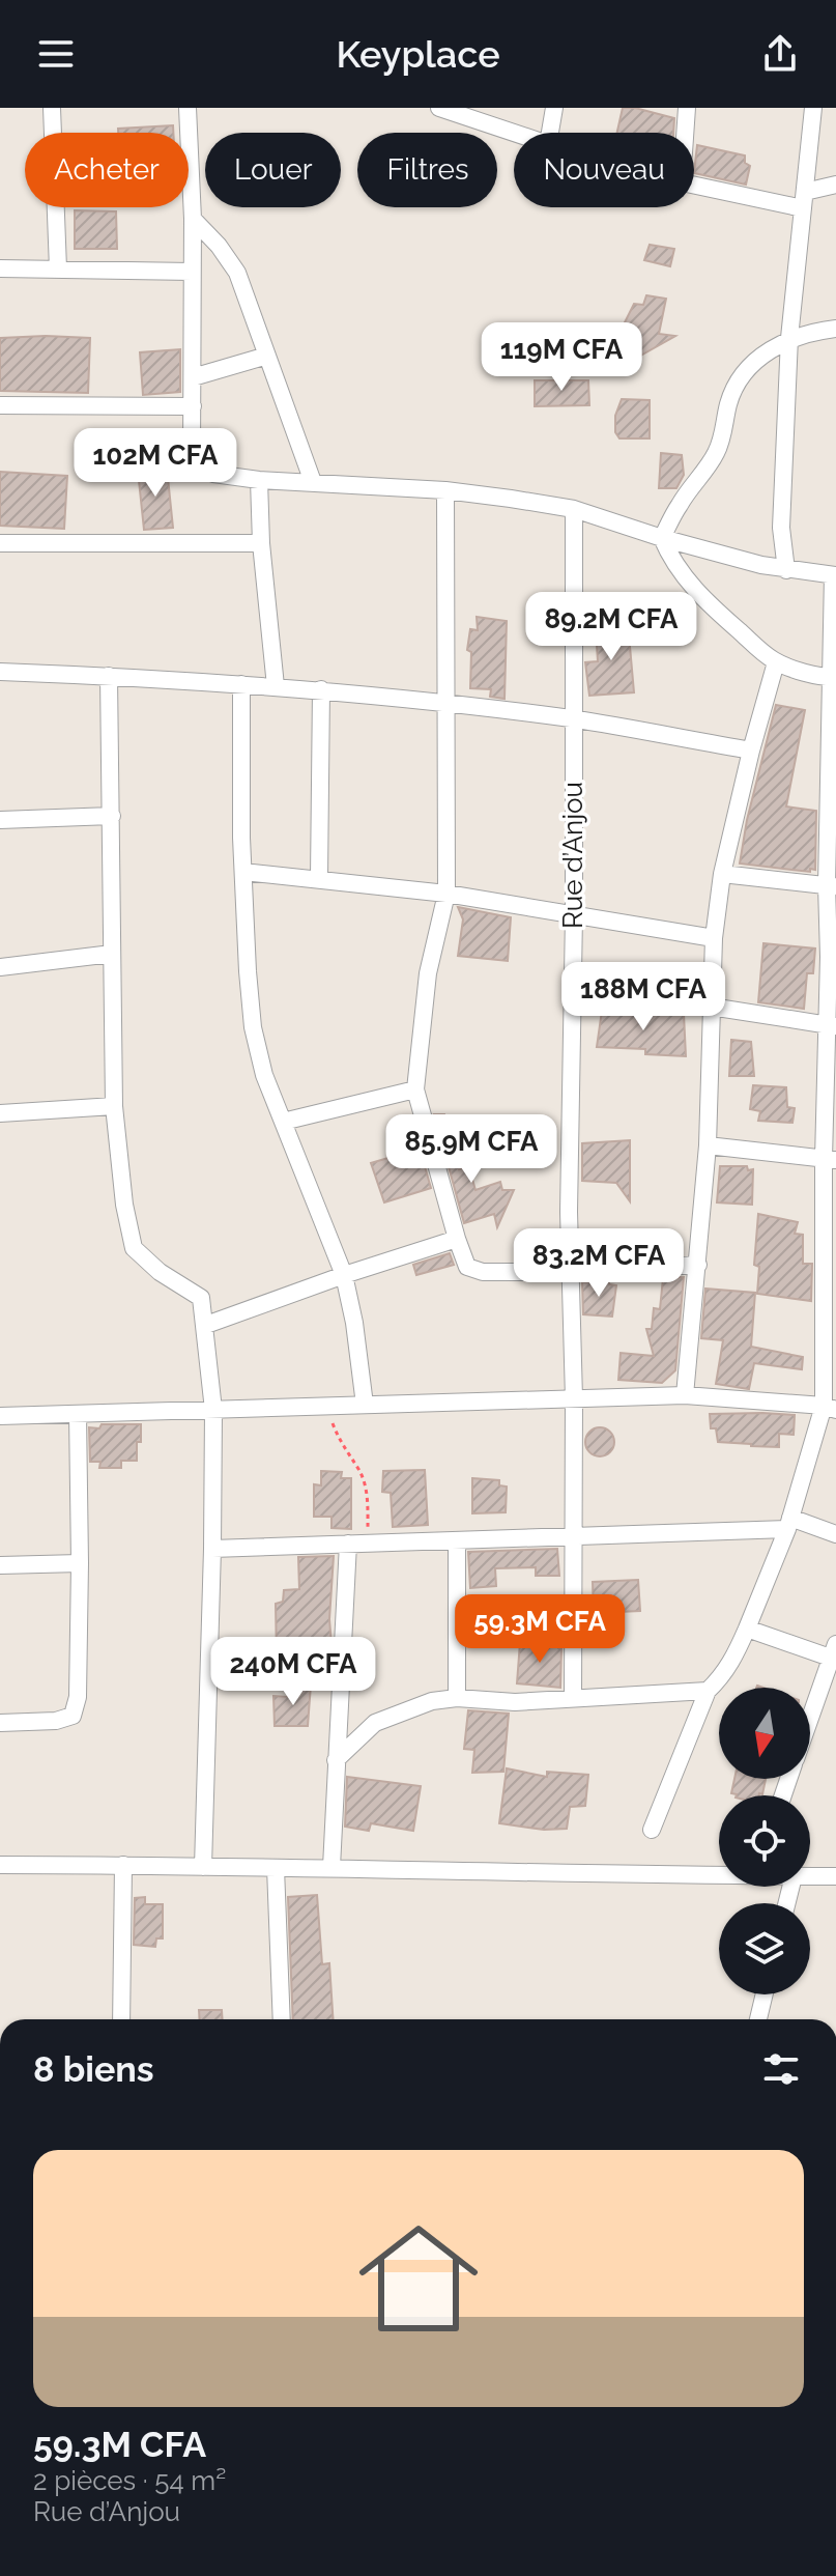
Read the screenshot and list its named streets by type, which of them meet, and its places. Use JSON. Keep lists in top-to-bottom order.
{
  "streets": {
    "street": ["Rue d’Anjou"]
  },
  "north": "bottom",
  "page": {
    "header": "Keyplace",
    "chip": [
      "Acheter",
      "Louer",
      "Filtres",
      "Nouveau"
    ],
    "price": [
      "119M CFA",
      "102M CFA",
      "89.2M CFA",
      "188M CFA",
      "85.9M CFA",
      "83.2M CFA",
      "59.3M CFA",
      "240M CFA"
    ],
    "heading": "8 biens",
    "list": [
      {
        "name": "59.3M CFA",
        "note": "2 pièces · 54 m² · Rue d’Anjou"
      }
    ]
  }
}
